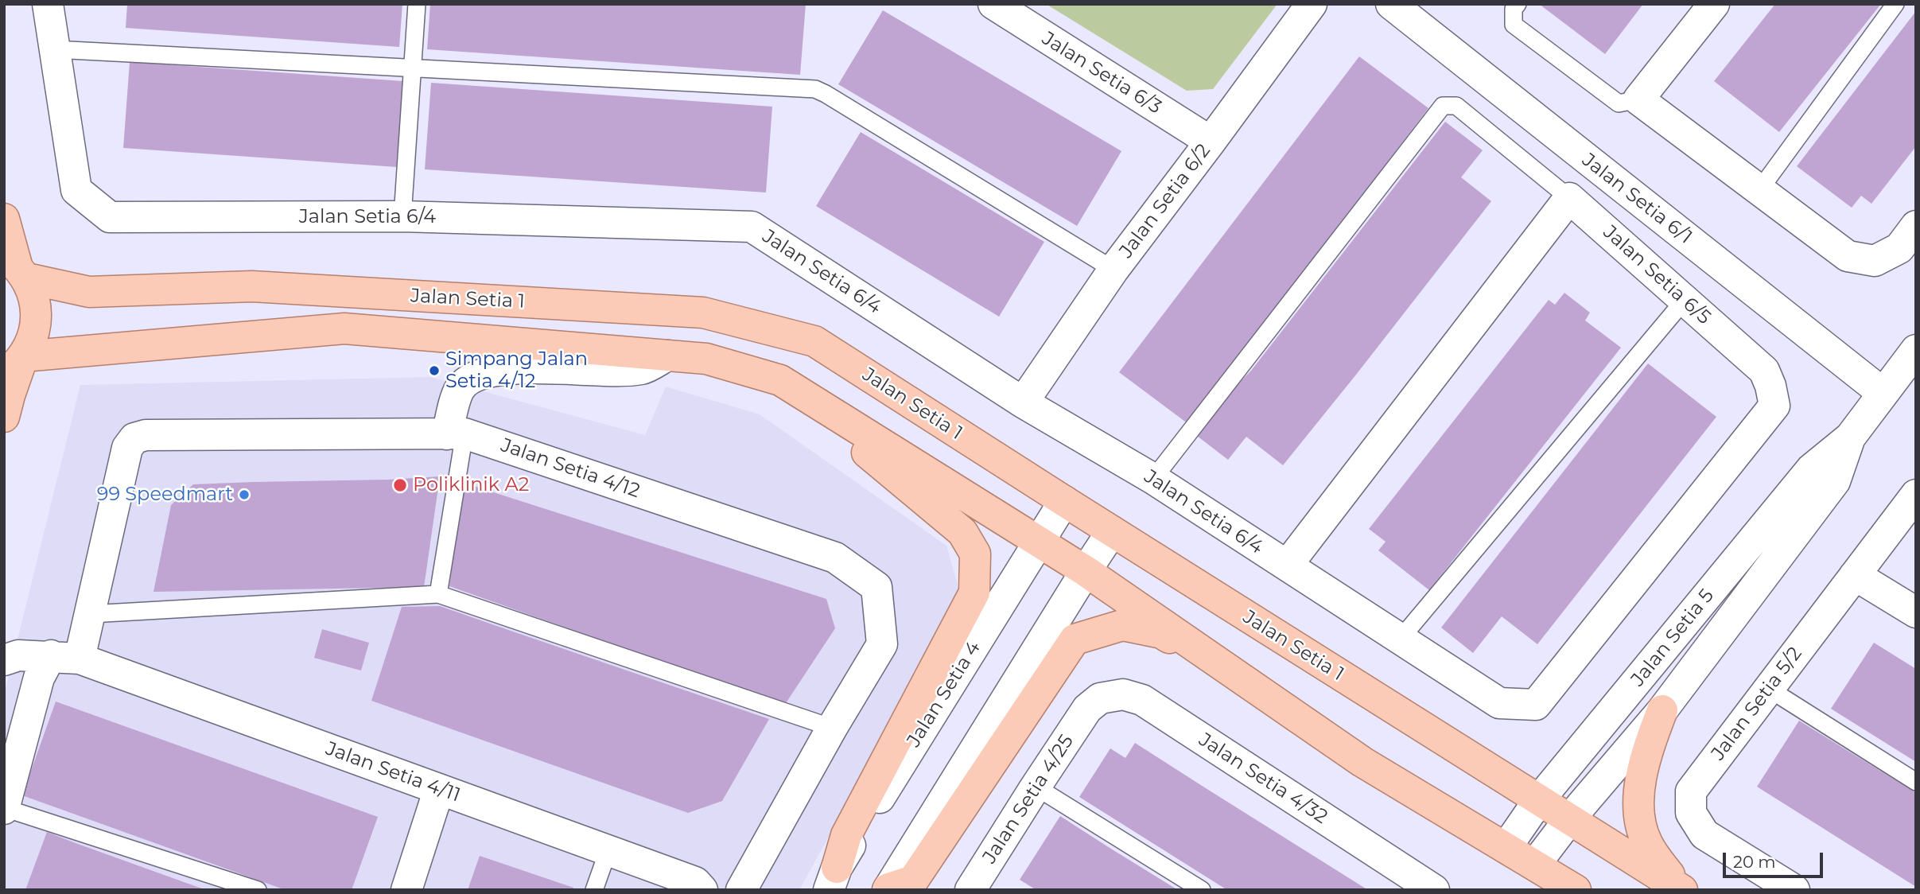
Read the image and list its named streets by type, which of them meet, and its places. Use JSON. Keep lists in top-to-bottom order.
{
  "streets": {
    "main road": ["Jalan Setia 1"],
    "street": [
      "Jalan Setia 6/3",
      "Jalan Setia 6/1",
      "Jalan Setia 6/2",
      "Jalan Setia 6/4",
      "Jalan Setia 6/5",
      "Jalan Setia 4/12",
      "Jalan Setia 5",
      "Jalan Setia 4",
      "Jalan Setia 5/2",
      "Jalan Setia 4/11",
      "Jalan Setia 4/32",
      "Jalan Setia 4/25"
    ]
  },
  "crossings": [
    ["Jalan Setia 6/3", "Jalan Setia 6/2"],
    ["Jalan Setia 6/1", "Jalan Setia 5"],
    ["Jalan Setia 6/2", "Jalan Setia 6/4"],
    ["Jalan Setia 6/4", "Jalan Setia 6/5"],
    ["Jalan Setia 1", "Jalan Setia 5"],
    ["Jalan Setia 1", "Jalan Setia 4"],
    ["Jalan Setia 4/12", "Jalan Setia 4/11"],
    ["Jalan Setia 4/32", "Jalan Setia 4/25"]
  ],
  "places": ["Simpang Jalan Setia 4/12", "Poliklinik A2", "99 Speedmart"],
  "scale_bar": "20 m"
}
